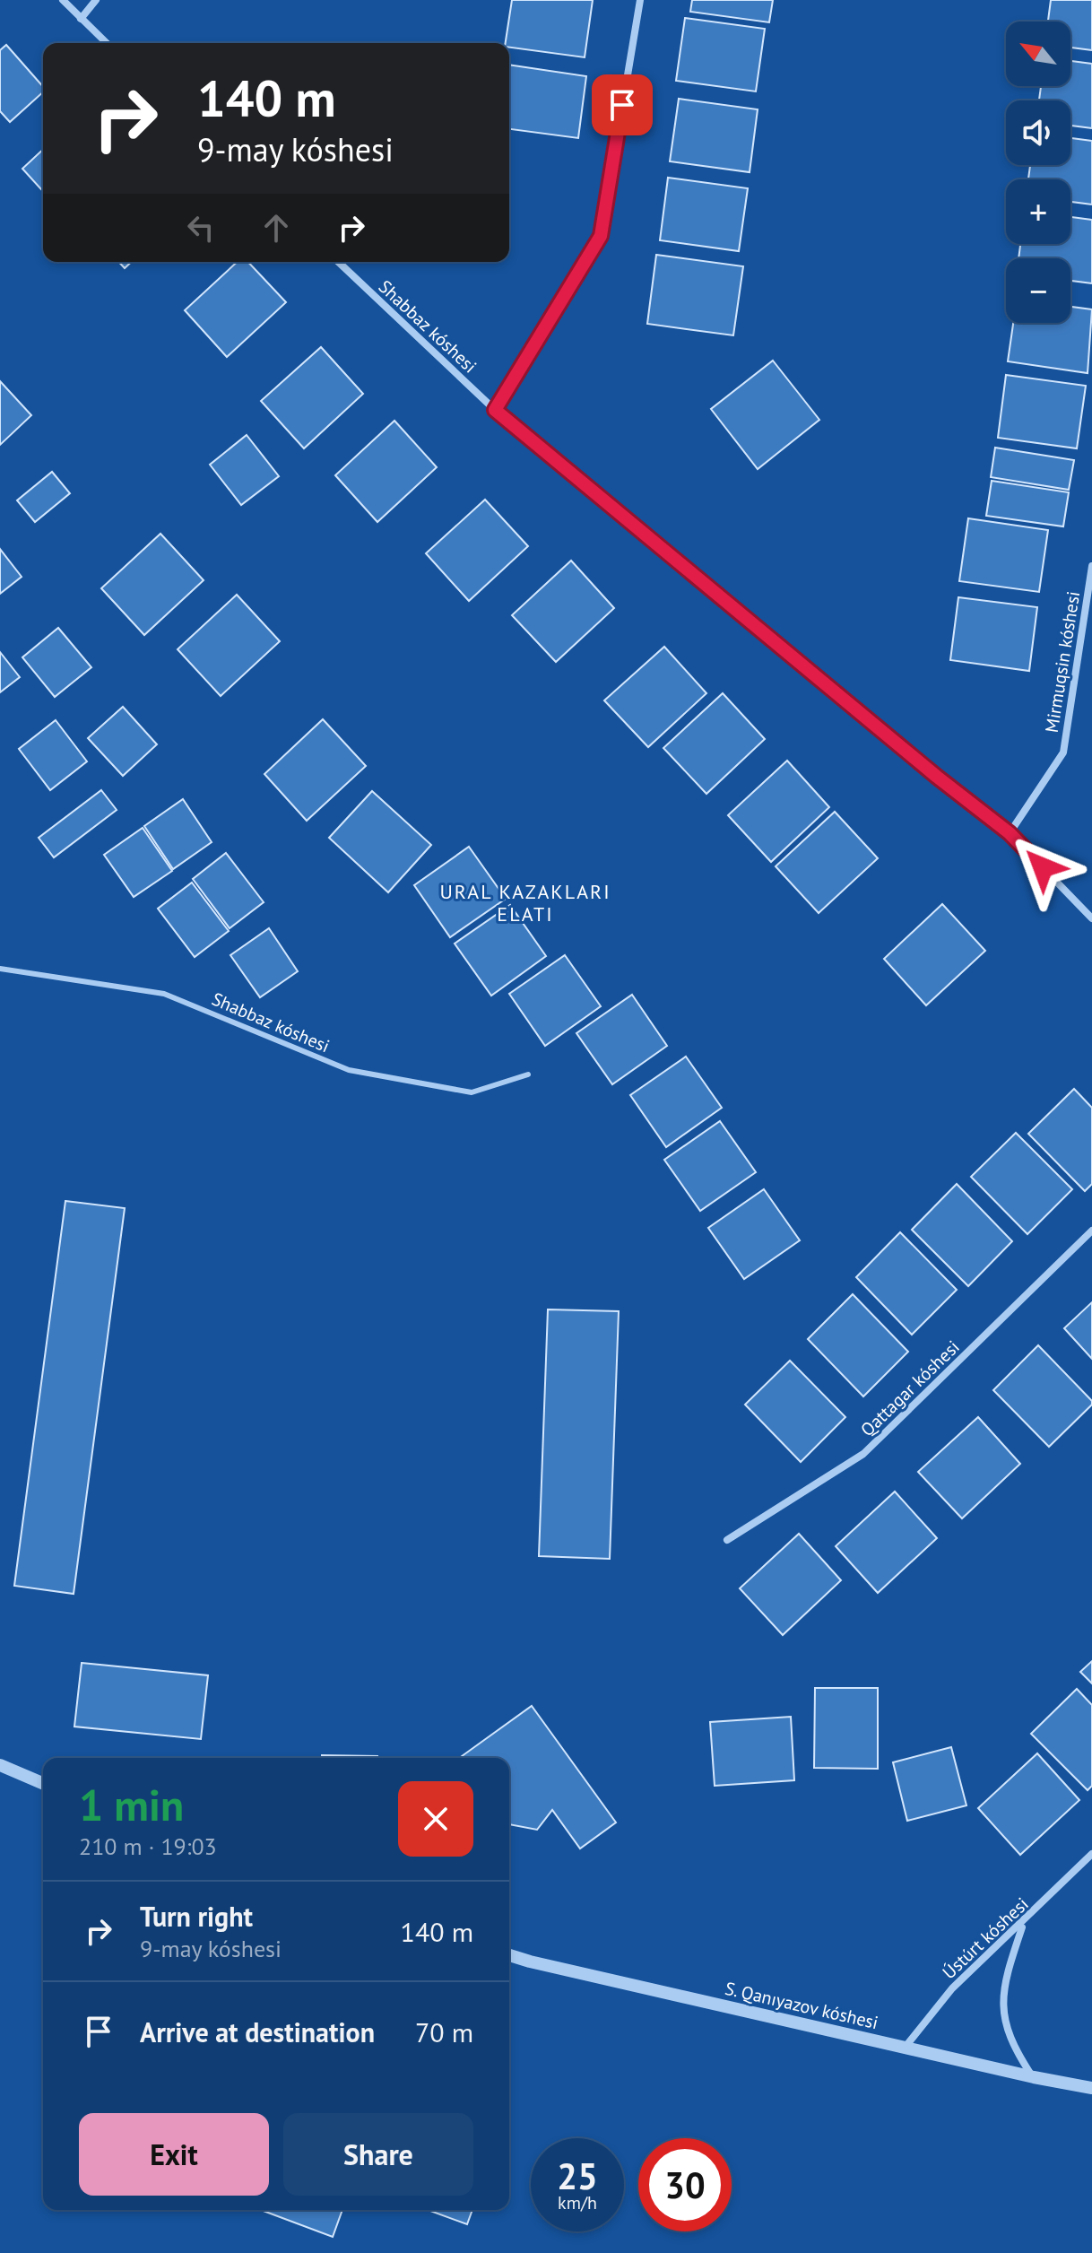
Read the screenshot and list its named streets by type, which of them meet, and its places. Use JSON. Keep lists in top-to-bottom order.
{
  "streets": {
    "street": [
      "Shabbaz kóshesi",
      "Mirmuqsin kóshesi",
      "Qattagar kóshesi",
      "Ústúrt kóshesi",
      "S. Qanıyazov kóshesi"
    ]
  },
  "crossings": [
    ["Shabbaz kóshesi", "Mirmuqsin kóshesi"],
    ["Ústúrt kóshesi", "S. Qanıyazov kóshesi"]
  ],
  "districts": ["URAL KAZAKLARI ELATI"],
  "north": "top left",
  "page": {
    "map_buttons": ["+", "−"],
    "turn": ["140 m", "9-may kóshesi"],
    "heading": ["1 min", "210 m · 19:03"],
    "list": [
      {
        "name": "Turn right",
        "note": "9-may kóshesi",
        "value": "140 m"
      },
      {
        "name": "Arrive at destination",
        "value": "70 m"
      }
    ],
    "buttons": ["Exit", "Share"],
    "speed": "25 km/h",
    "limit": "30"
  }
}
